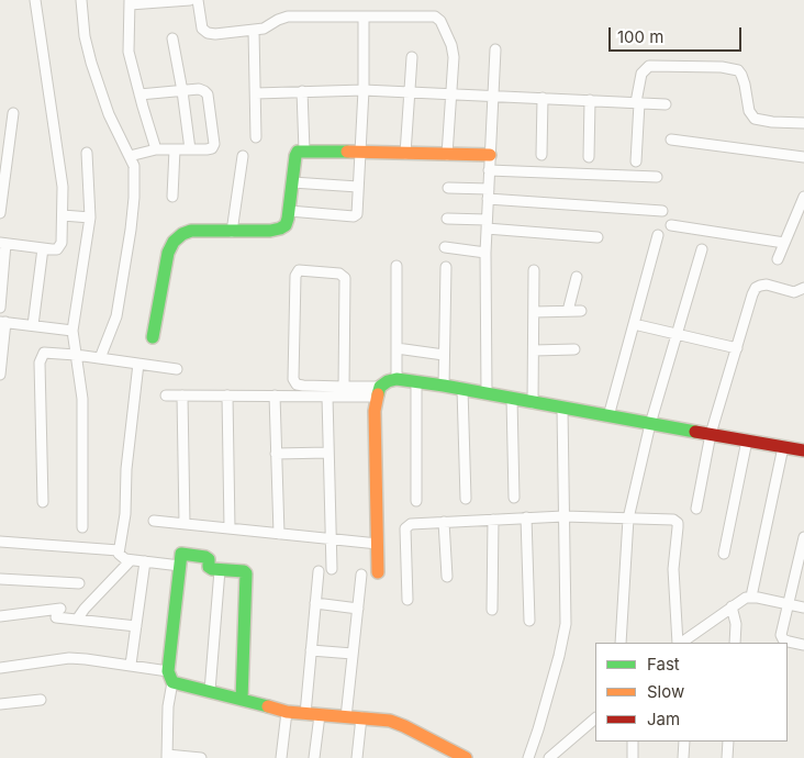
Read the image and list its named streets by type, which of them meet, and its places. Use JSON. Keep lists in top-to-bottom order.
{
  "legend": ["Fast", "Slow", "Jam"],
  "scale_bar": "100 m"
}
